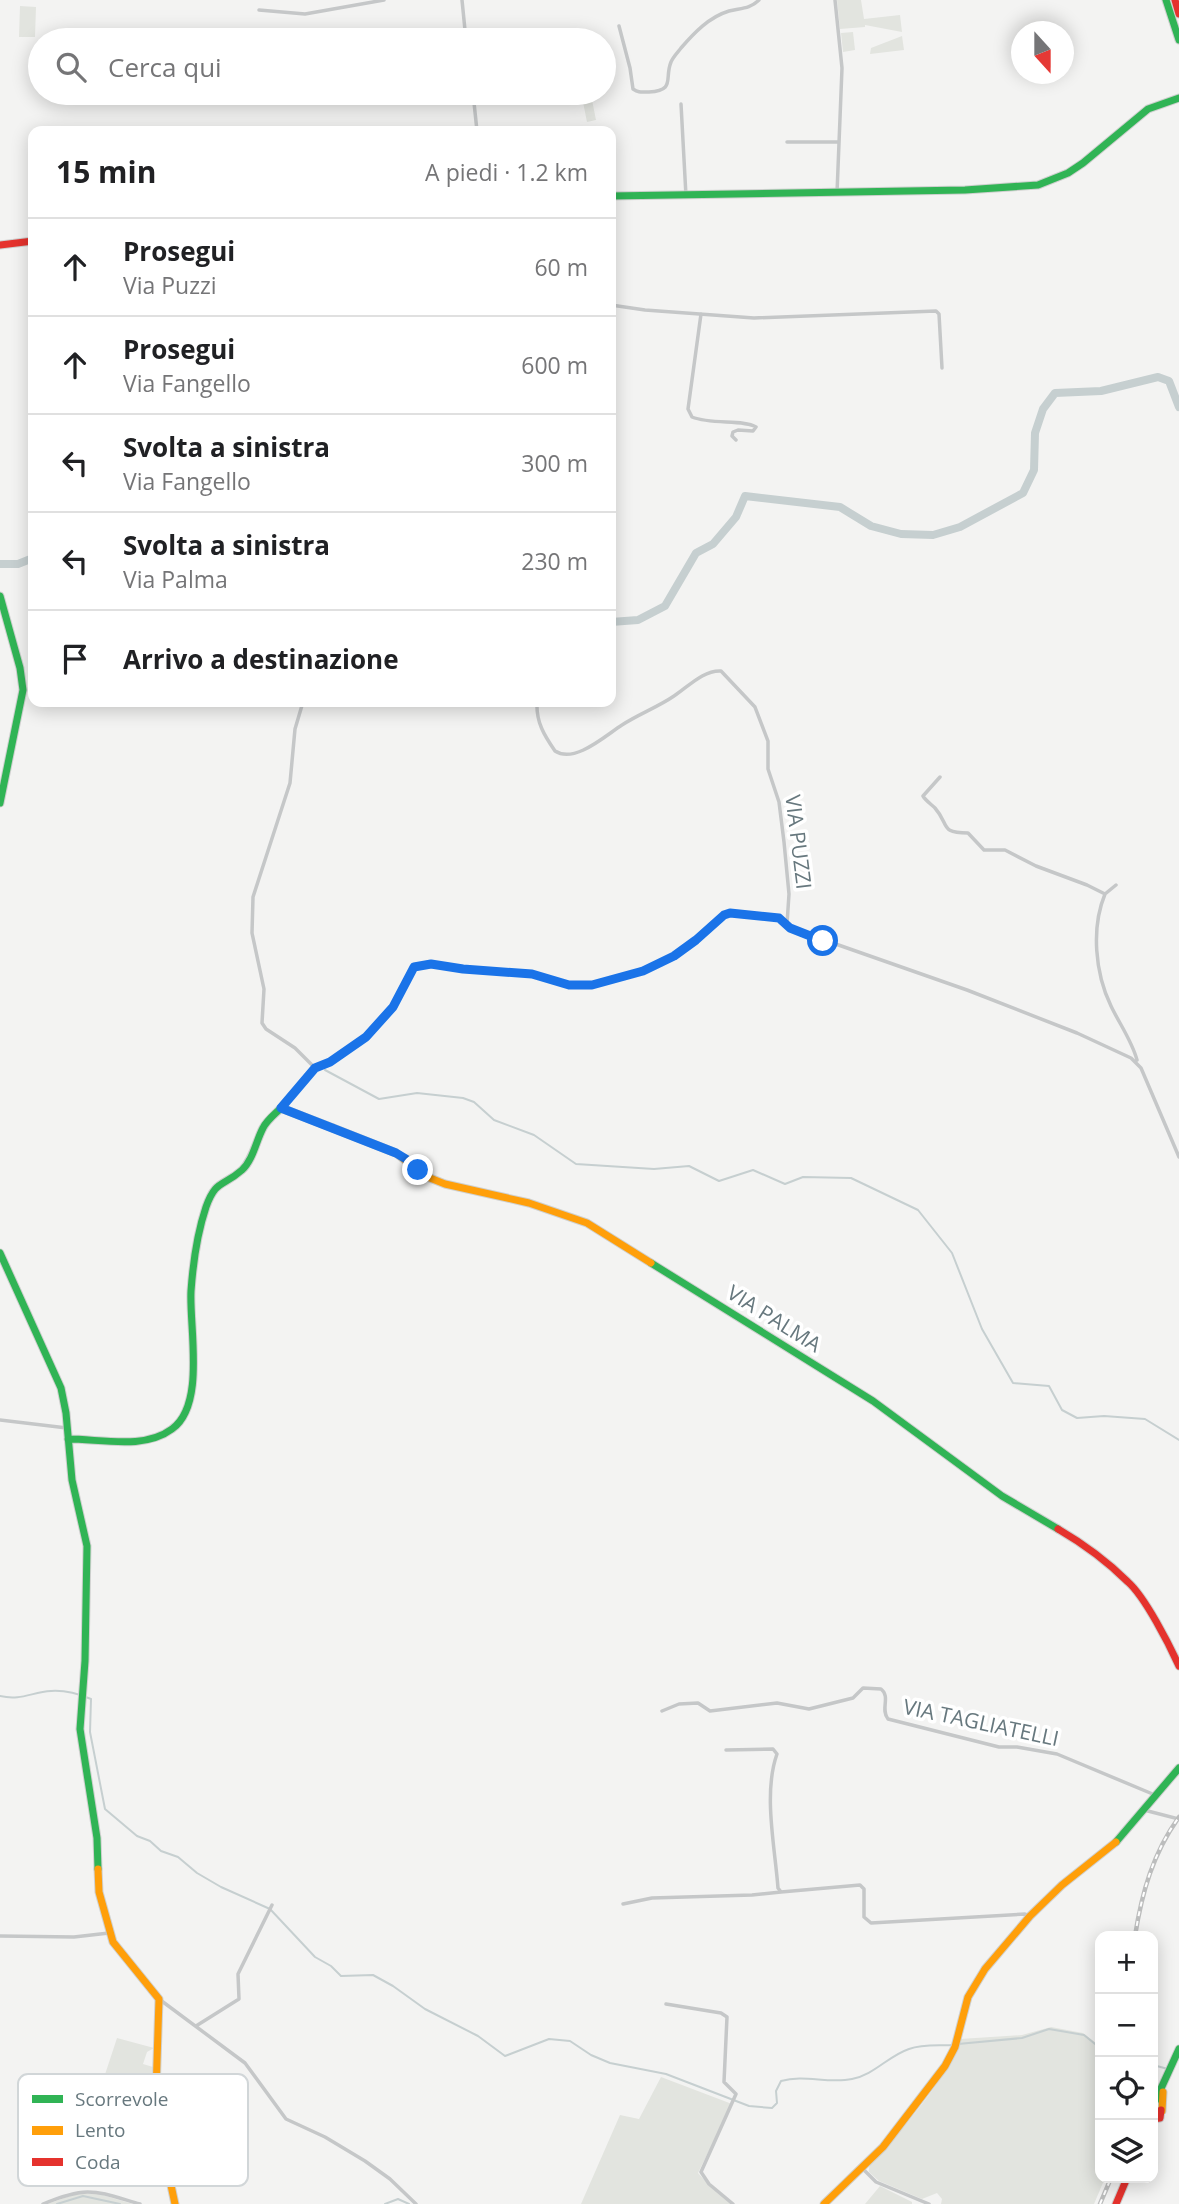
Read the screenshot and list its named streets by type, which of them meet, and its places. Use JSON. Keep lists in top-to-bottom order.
{
  "streets": {
    "main road": ["VIA PALMA"],
    "street": ["VIA PUZZI", "VIA TAGLIATELLI"]
  },
  "legend": ["Scorrevole", "Lento", "Coda"],
  "north": "bottom",
  "page": {
    "search": "Cerca qui",
    "heading": ["15 min", "A piedi · 1.2 km"],
    "list": [
      ["Prosegui", "Via Puzzi", "60 m"],
      ["Prosegui", "Via Fangello", "600 m"],
      ["Svolta a sinistra", "Via Fangello", "300 m"],
      ["Svolta a sinistra", "Via Palma", "230 m"],
      "Arrivo a destinazione"
    ],
    "map_buttons": ["+", "−"]
  }
}
